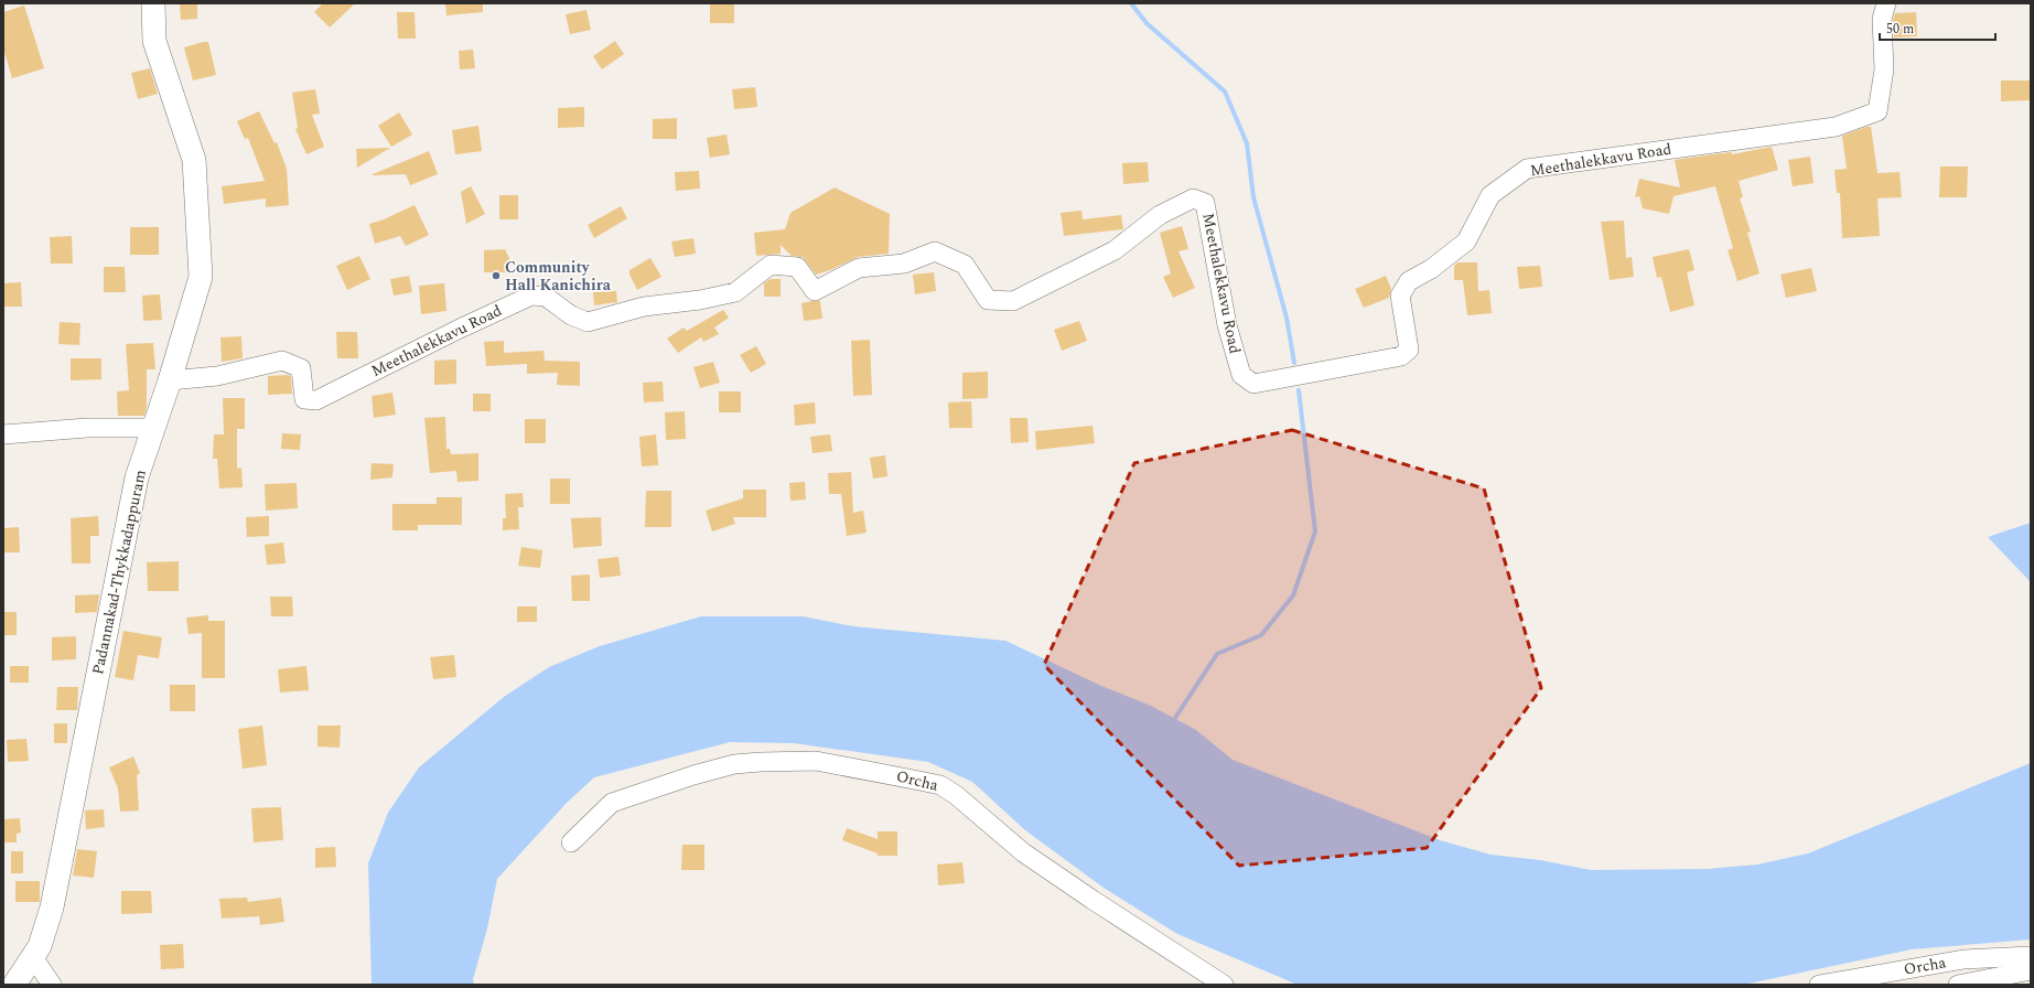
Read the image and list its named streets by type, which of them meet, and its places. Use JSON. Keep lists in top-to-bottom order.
{
  "streets": {
    "main road": ["Padannakad-Thykkadappuram"],
    "street": ["Meethalekkavu Road", "Orcha"]
  },
  "crossings": [
    ["Meethalekkavu Road", "Padannakad-Thykkadappuram"]
  ],
  "places": ["Community Hall Kanichira"],
  "scale_bar": "50 m"
}
